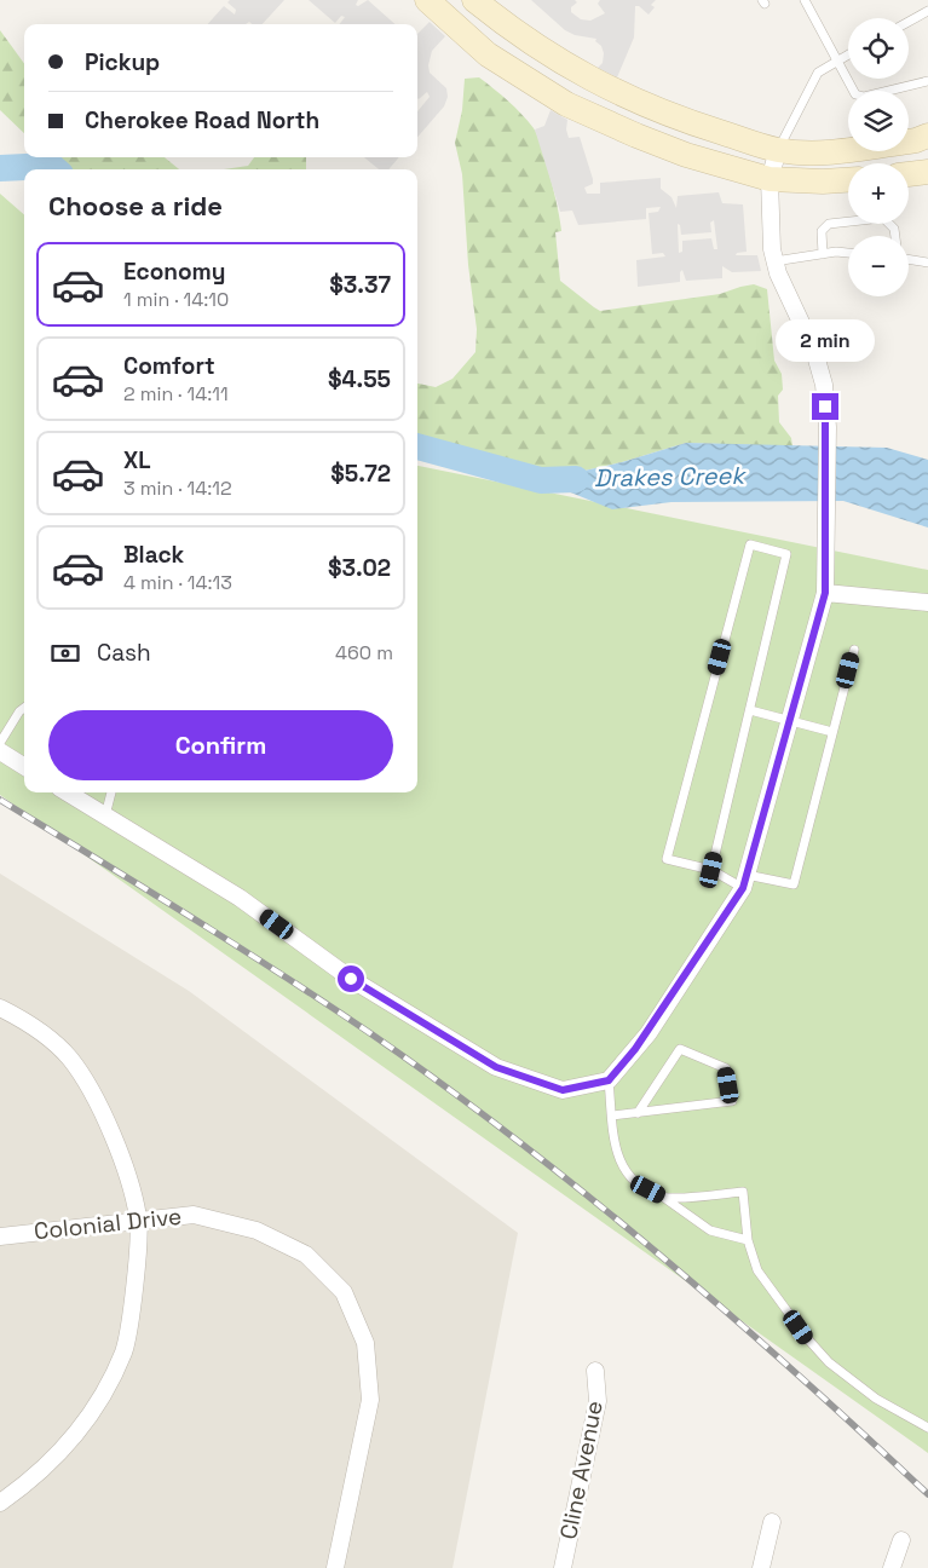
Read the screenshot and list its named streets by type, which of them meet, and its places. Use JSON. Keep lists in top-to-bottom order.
{
  "streets": {
    "street": ["Colonial Drive", "Cline Avenue"]
  },
  "water": ["Drakes Creek"],
  "page": {
    "map_buttons": ["+", "−"],
    "banner": ["Pickup", "Cherokee Road North"],
    "heading": "Choose a ride",
    "list": [
      {
        "name": "Economy",
        "note": "1 min · 14:10",
        "value": "$3.37"
      },
      {
        "name": "Comfort",
        "note": "2 min · 14:11",
        "value": "$4.55"
      },
      {
        "name": "XL",
        "note": "3 min · 14:12",
        "value": "$5.72"
      },
      {
        "name": "Black",
        "note": "4 min · 14:13",
        "value": "$3.02"
      }
    ],
    "bubble": "2 min",
    "pay": ["Cash", "460 m"],
    "buttons": "Confirm"
  }
}
